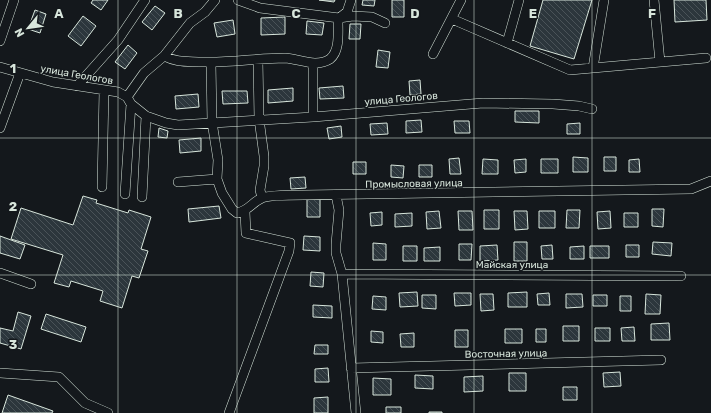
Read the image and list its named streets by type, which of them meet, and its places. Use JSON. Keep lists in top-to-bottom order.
{
  "streets": {
    "street": [
      "улица Геологов",
      "Промысловая улица",
      "Майская улица",
      "Восточная улица"
    ]
  },
  "north": "bottom left",
  "grid": {
    "columns": [
      "A",
      "B",
      "C",
      "D",
      "E",
      "F"
    ],
    "rows": ["1", "2", "3"]
  }
}
